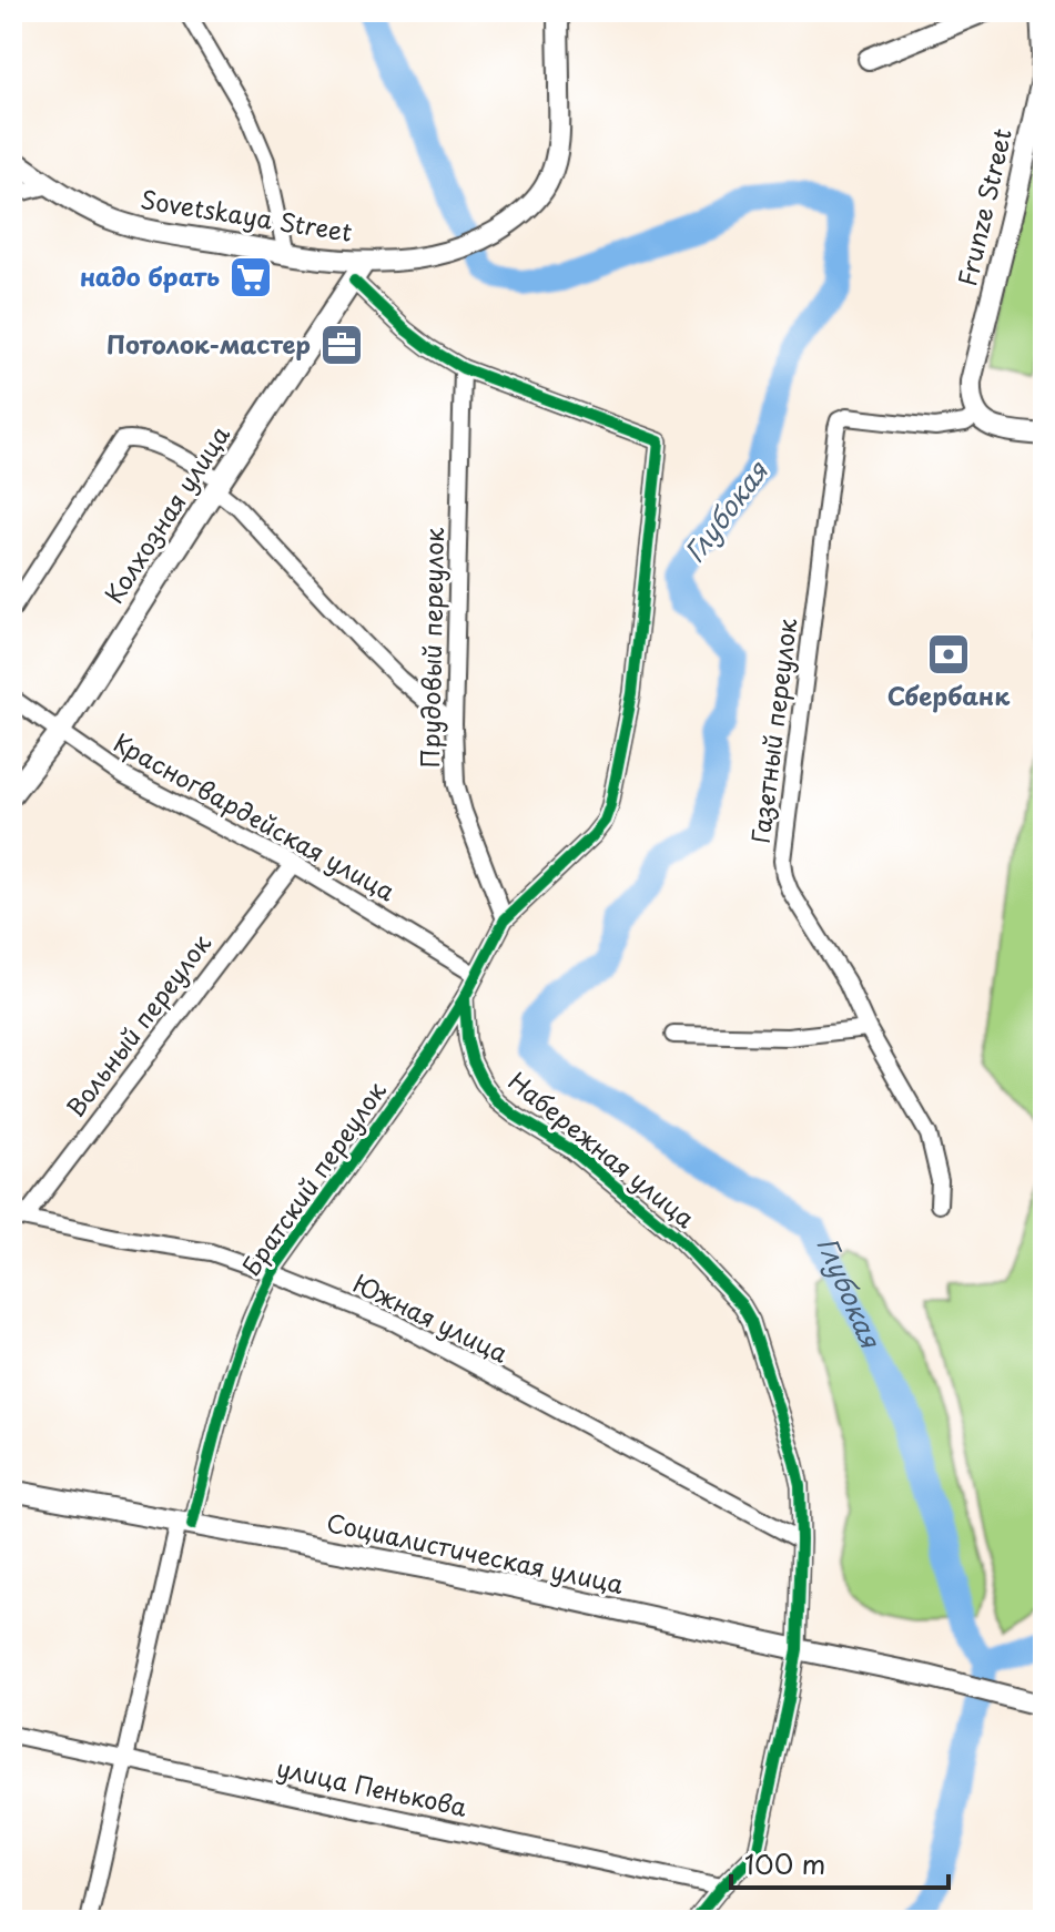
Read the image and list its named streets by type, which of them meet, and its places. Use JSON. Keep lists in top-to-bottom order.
{
  "streets": {
    "street": [
      "Frunze Street",
      "Sovetskaya Street",
      "Колхозная улица",
      "Прудовый переулок",
      "Газетный переулок",
      "Красногвардейская улица",
      "Вольный переулок",
      "Набережная улица",
      "Братский переулок",
      "Южная улица",
      "Социалистическая улица",
      "улица Пенькова"
    ]
  },
  "crossings": [
    ["Frunze Street", "Газетный переулок"],
    ["Sovetskaya Street", "Колхозная улица"],
    ["Колхозная улица", "Красногвардейская улица"],
    ["Красногвардейская улица", "Вольный переулок"],
    ["Красногвардейская улица", "Братский переулок"],
    ["Вольный переулок", "Южная улица"],
    ["Набережная улица", "Братский переулок"],
    ["Набережная улица", "Южная улица"],
    ["Набережная улица", "Социалистическая улица"],
    ["Набережная улица", "улица Пенькова"],
    ["Братский переулок", "Южная улица"],
    ["Братский переулок", "Социалистическая улица"],
    ["Братский переулок", "улица Пенькова"]
  ],
  "water": ["Глубокая"],
  "places": {
    "supermarket": ["надо брать"],
    "office": ["Потолок-мастер"],
    "bank": ["Сбербанк"]
  },
  "scale_bar": "100 m"
}
